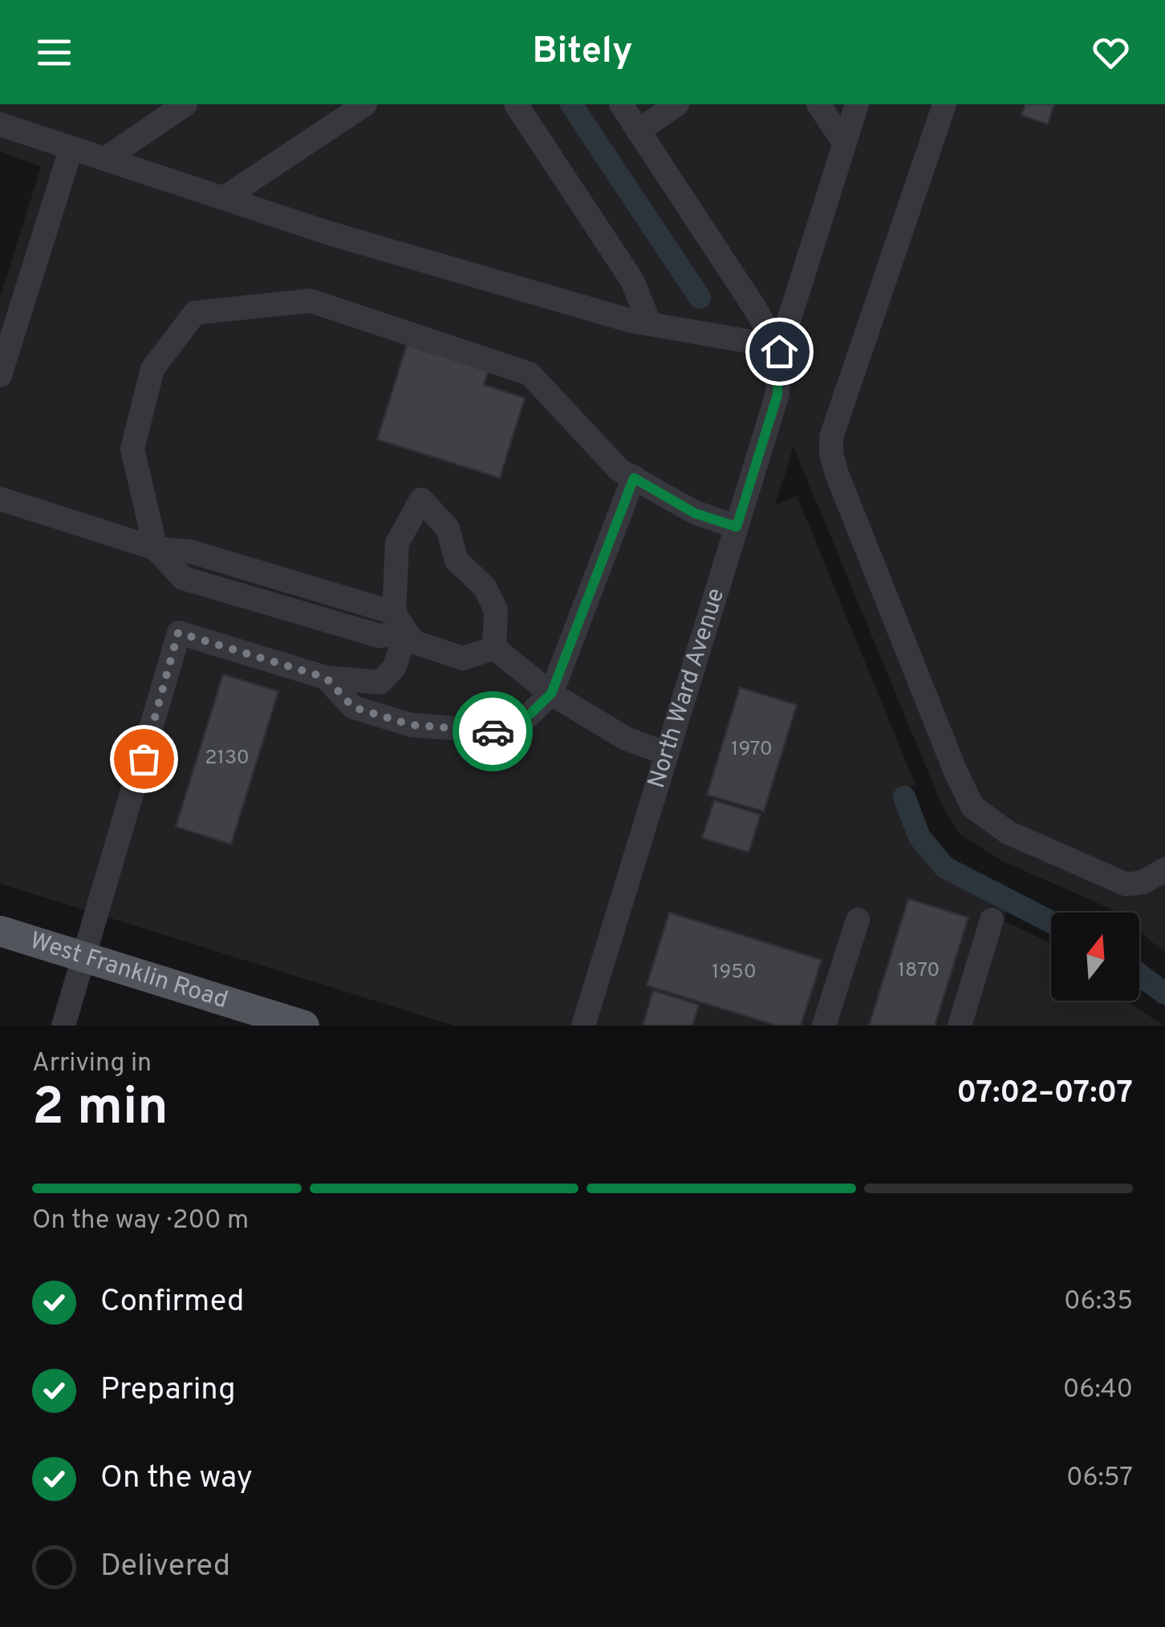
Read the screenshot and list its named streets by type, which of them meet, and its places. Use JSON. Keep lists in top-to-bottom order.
{
  "streets": {
    "main road": ["West Franklin Road"],
    "street": ["North Ward Avenue"]
  },
  "house_numbers": [
    "1970",
    "2130",
    "1870",
    "1950"
  ],
  "north": "top",
  "page": {
    "header": "Bitely",
    "heading": ["2 min", "Arriving in", "07:02–07:07"],
    "bar": "On the way · 200 m",
    "list": [
      ["Confirmed", "06:35"],
      ["Preparing", "06:40"],
      ["On the way", "06:57"],
      "Delivered"
    ]
  }
}
